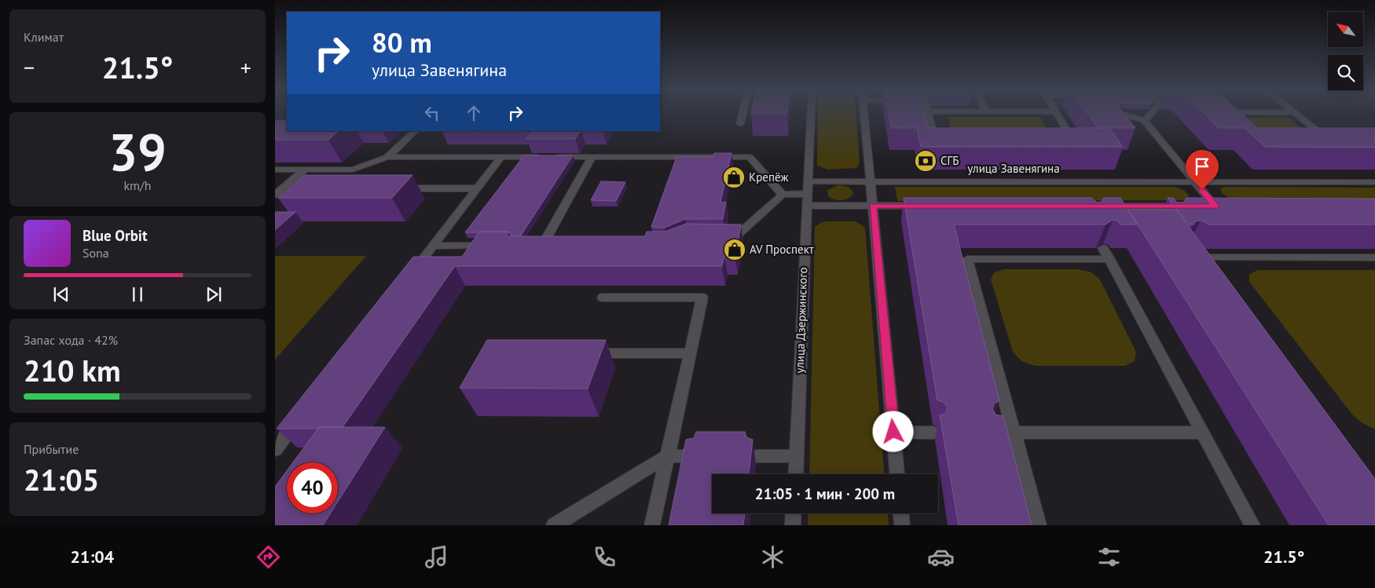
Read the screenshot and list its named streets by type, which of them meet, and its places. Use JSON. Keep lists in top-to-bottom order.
{
  "streets": {
    "street": ["улица Завенягина", "улица Дзержинского"]
  },
  "crossings": [
    ["улица Завенягина", "улица Дзержинского"]
  ],
  "places": {
    "bank": ["СГБ"],
    "shop": ["Крепёж", "AV Проспект"]
  },
  "north": "top left",
  "page": {
    "tile": [
      "Климат",
      ["39", "km/h"],
      ["Запас хода · 42%", "210 km"],
      ["Прибытие", "21:05"]
    ],
    "turn": ["80 m", "улица Завенягина"],
    "heat": ["−", "21.5°", "+"],
    "song": ["Blue Orbit", "Sona"],
    "limit": "40",
    "trip": "21:05 · 1 мин · 200 m",
    "tabs": ["21:04", "21.5°"]
  }
}
